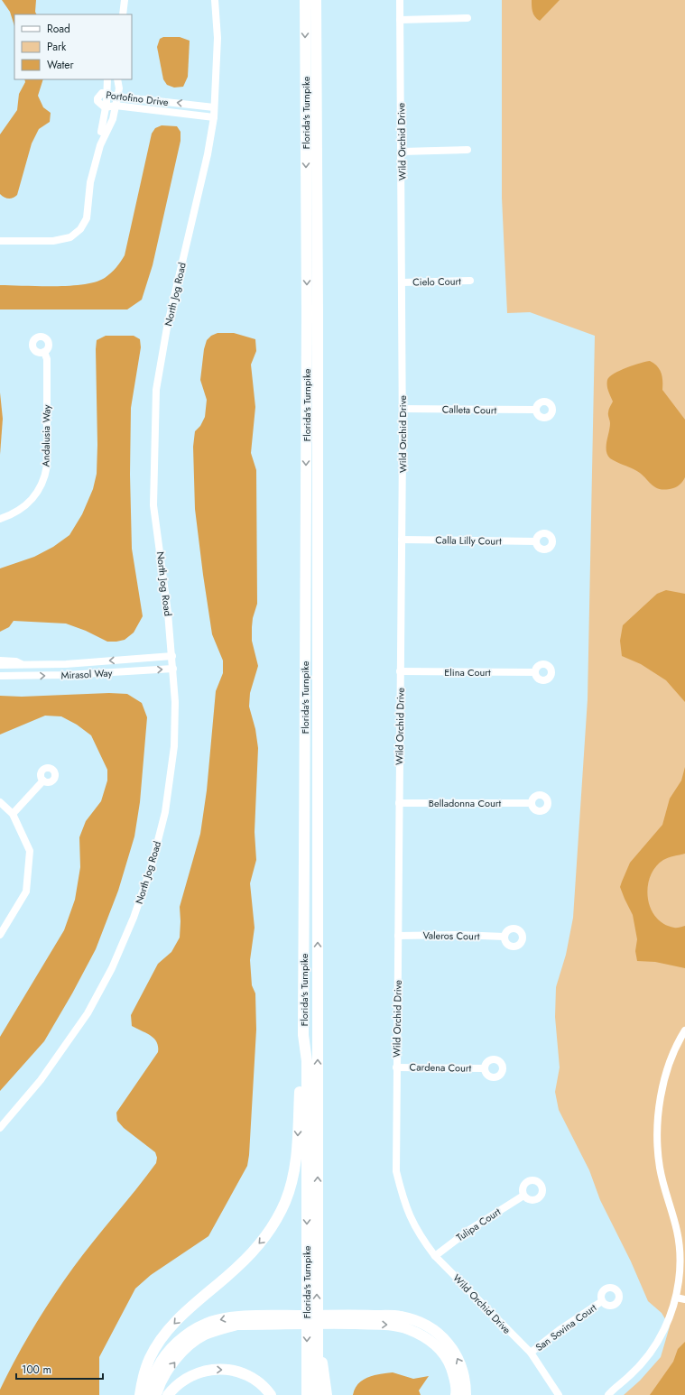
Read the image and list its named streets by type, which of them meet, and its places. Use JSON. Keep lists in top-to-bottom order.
{
  "streets": {
    "highway": ["Florida's Turnpike"],
    "street": [
      "Portofino Drive",
      "Wild Orchid Drive",
      "Cielo Court",
      "North Jog Road",
      "Calleta Court",
      "Andalusia Way",
      "Calla Lilly Court",
      "Elina Court",
      "Mirasol Way",
      "Belladonna Court",
      "Valeros Court",
      "Cardena Court",
      "Tulipa Court",
      "San Sovina Court"
    ]
  },
  "crossings": [
    ["Portofino Drive", "North Jog Road"],
    ["Wild Orchid Drive", "Cielo Court"],
    ["Wild Orchid Drive", "Calleta Court"],
    ["Wild Orchid Drive", "Calla Lilly Court"],
    ["Wild Orchid Drive", "Elina Court"],
    ["Wild Orchid Drive", "Belladonna Court"],
    ["Wild Orchid Drive", "Valeros Court"],
    ["Wild Orchid Drive", "Cardena Court"],
    ["Wild Orchid Drive", "Tulipa Court"],
    ["Wild Orchid Drive", "San Sovina Court"],
    ["North Jog Road", "Mirasol Way"]
  ],
  "legend": ["Road", "Park", "Water"],
  "scale_bar": "100 m"
}
